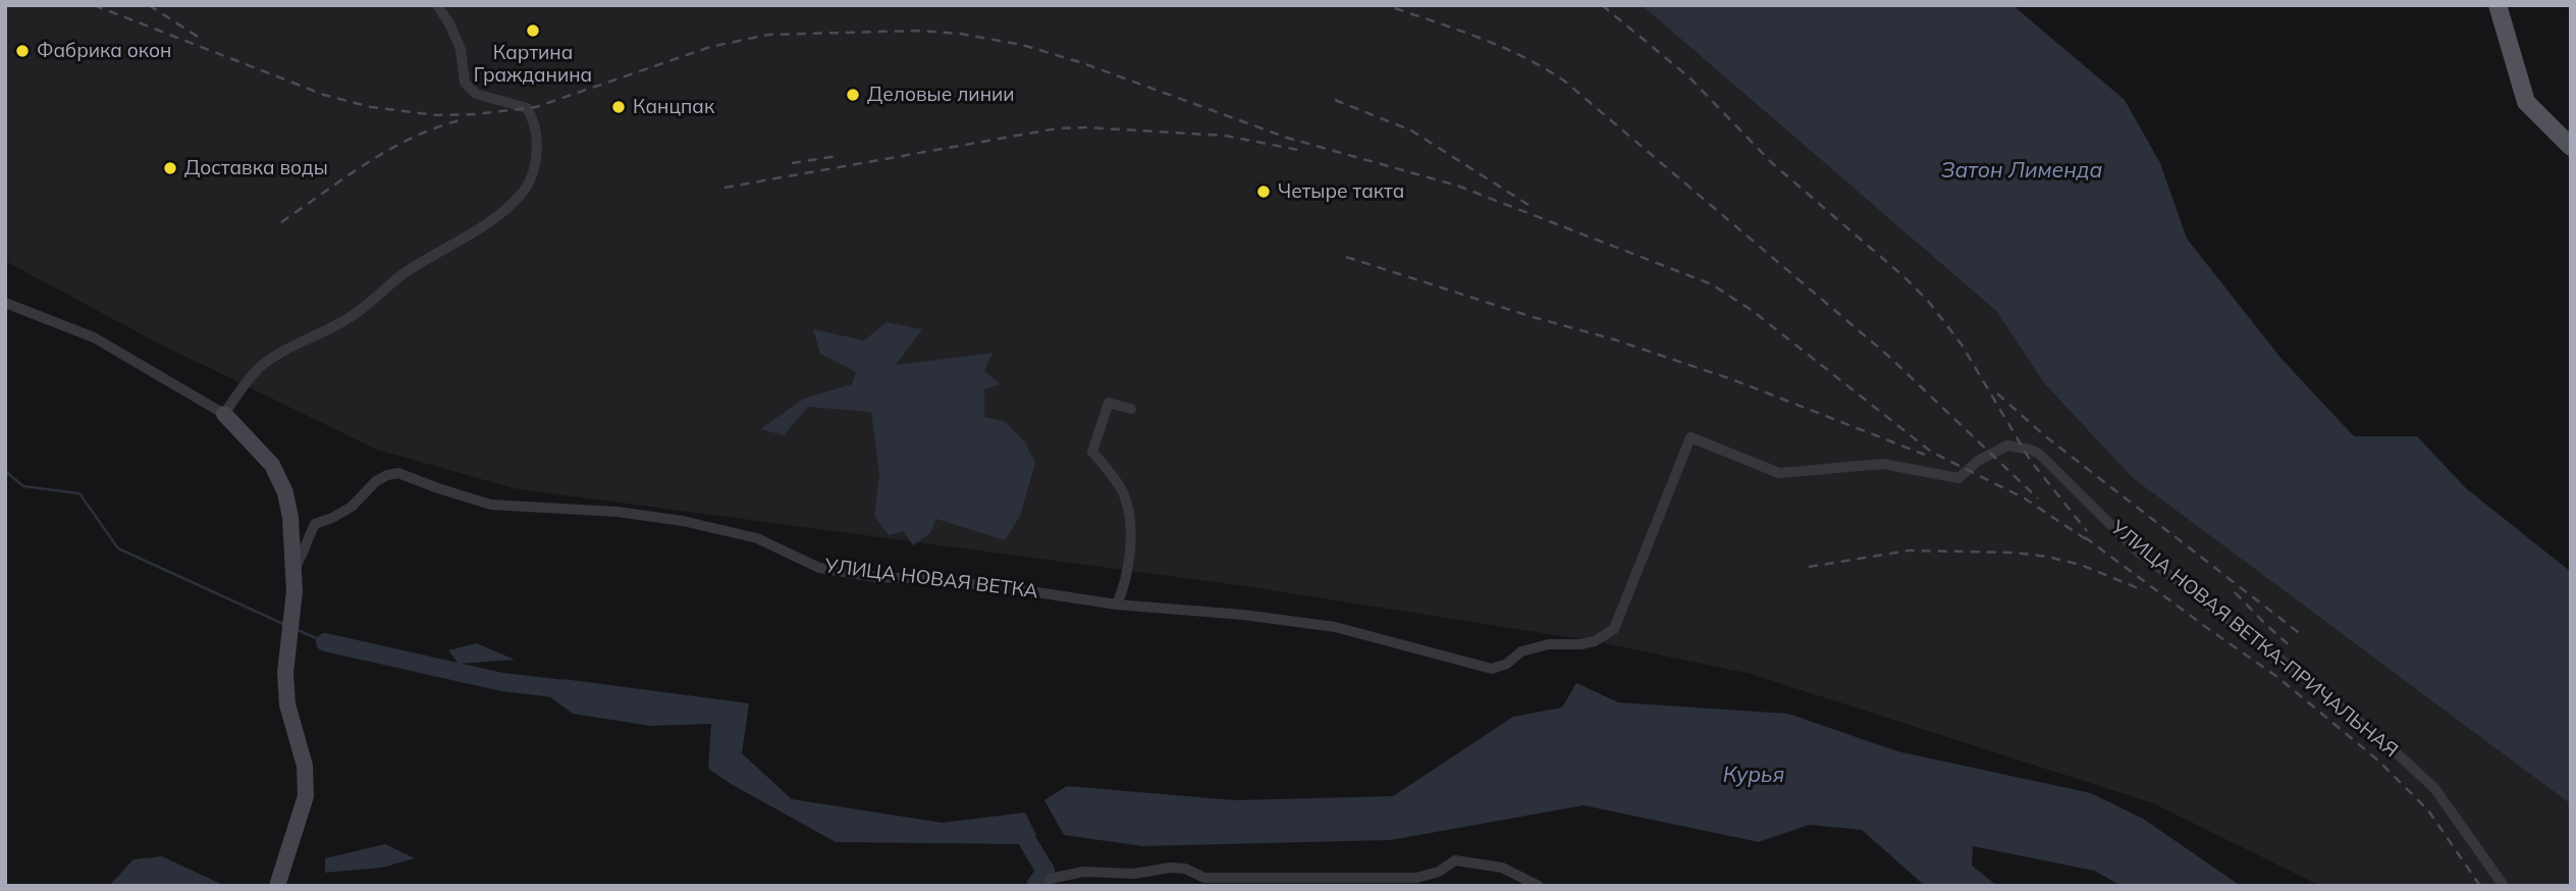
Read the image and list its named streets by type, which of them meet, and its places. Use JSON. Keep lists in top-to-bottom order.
{
  "streets": {
    "street": ["УЛИЦА НОВАЯ ВЕТКА", "УЛИЦА НОВАЯ ВЕТКА-ПРИЧАЛЬНАЯ"]
  },
  "crossings": [
    ["УЛИЦА НОВАЯ ВЕТКА", "УЛИЦА НОВАЯ ВЕТКА-ПРИЧАЛЬНАЯ"]
  ],
  "water": ["Затон Лименда", "Курья"],
  "places": [
    "Картина Гражданина",
    "Фабрика окон",
    "Деловые линии",
    "Канцпак",
    "Доставка воды",
    "Четыре такта"
  ]
}
